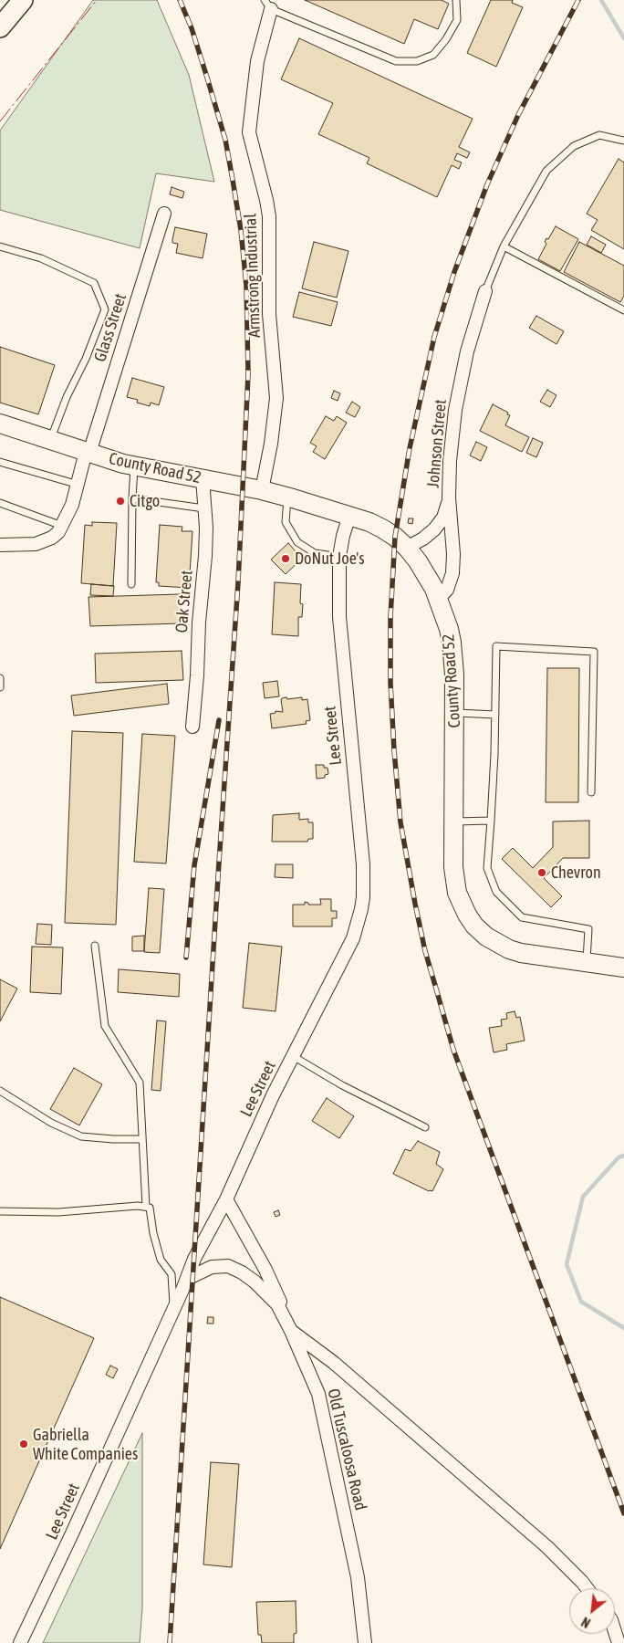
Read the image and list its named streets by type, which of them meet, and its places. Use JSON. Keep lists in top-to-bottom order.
{
  "streets": {
    "street": [
      "Armstrong Industrial",
      "Glass Street",
      "Johnson Street",
      "County Road 52",
      "Oak Street",
      "Lee Street",
      "Old Tuscaloosa Road"
    ]
  },
  "crossings": [
    ["Armstrong Industrial", "County Road 52"],
    ["Glass Street", "County Road 52"],
    ["Johnson Street", "County Road 52"],
    ["County Road 52", "Oak Street"],
    ["County Road 52", "Lee Street"],
    ["Lee Street", "Old Tuscaloosa Road"]
  ],
  "places": [
    "Citgo",
    "DoNut Joe's",
    "Chevron",
    "Gabriella White Companies"
  ],
  "north": "bottom left"
}
